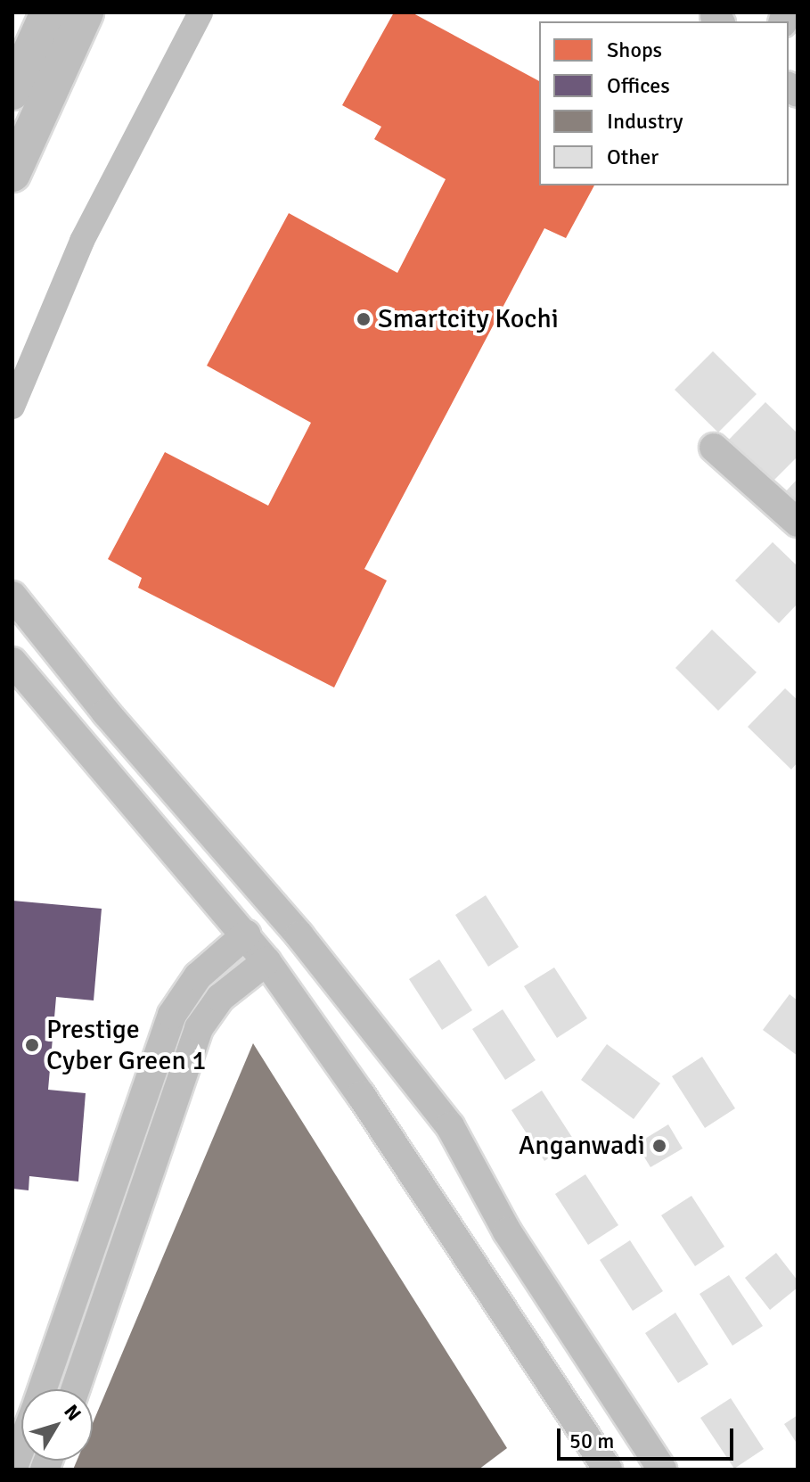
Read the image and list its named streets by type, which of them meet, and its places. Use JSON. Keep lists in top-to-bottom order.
{
  "places": ["Smartcity Kochi", "Prestige Cyber Green 1", "Anganwadi"],
  "legend": [
    "Shops",
    "Offices",
    "Industry",
    "Other"
  ],
  "scale_bar": "50 m",
  "north": "top right"
}
